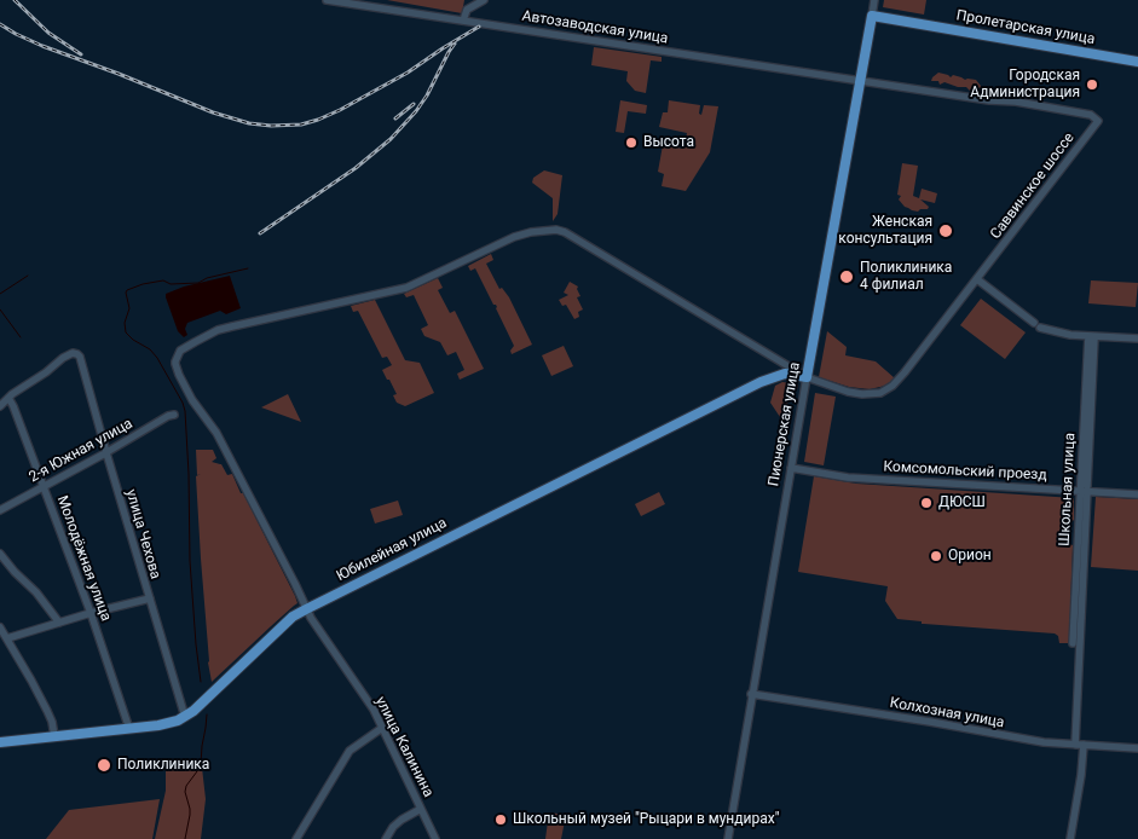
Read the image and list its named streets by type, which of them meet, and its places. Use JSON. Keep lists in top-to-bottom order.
{
  "streets": {
    "main road": ["Пролетарская улица", "Пионерская улица", "Юбилейная улица"],
    "street": [
      "Автозаводская улица",
      "Саввинское шоссе",
      "2-я Южная улица",
      "Комсомольский проезд",
      "Школьная улица",
      "улица Чехова",
      "Молодёжная улица",
      "Колхозная улица",
      "улица Калинина"
    ]
  },
  "crossings": [
    ["Автозаводская улица", "Саввинское шоссе"],
    ["Автозаводская улица", "Пионерская улица"],
    ["Пролетарская улица", "Пионерская улица"],
    ["Саввинское шоссе", "Пионерская улица"],
    ["Саввинское шоссе", "Юбилейная улица"],
    ["Пионерская улица", "Комсомольский проезд"],
    ["Пионерская улица", "Юбилейная улица"],
    ["Пионерская улица", "Колхозная улица"],
    ["2-я Южная улица", "улица Чехова"],
    ["2-я Южная улица", "Молодёжная улица"],
    ["Комсомольский проезд", "Школьная улица"],
    ["Школьная улица", "Колхозная улица"],
    ["улица Чехова", "Юбилейная улица"],
    ["улица Чехова", "Молодёжная улица"],
    ["Юбилейная улица", "Молодёжная улица"],
    ["Юбилейная улица", "улица Калинина"]
  ],
  "places": [
    "Городская Администрация",
    "Высота",
    "Женская консультация",
    "Поликлиника 4 филиал",
    "ДЮСШ",
    "Орион",
    "Поликлиника",
    "Школьный музей \"Рыцари в мундирах\""
  ]
}
